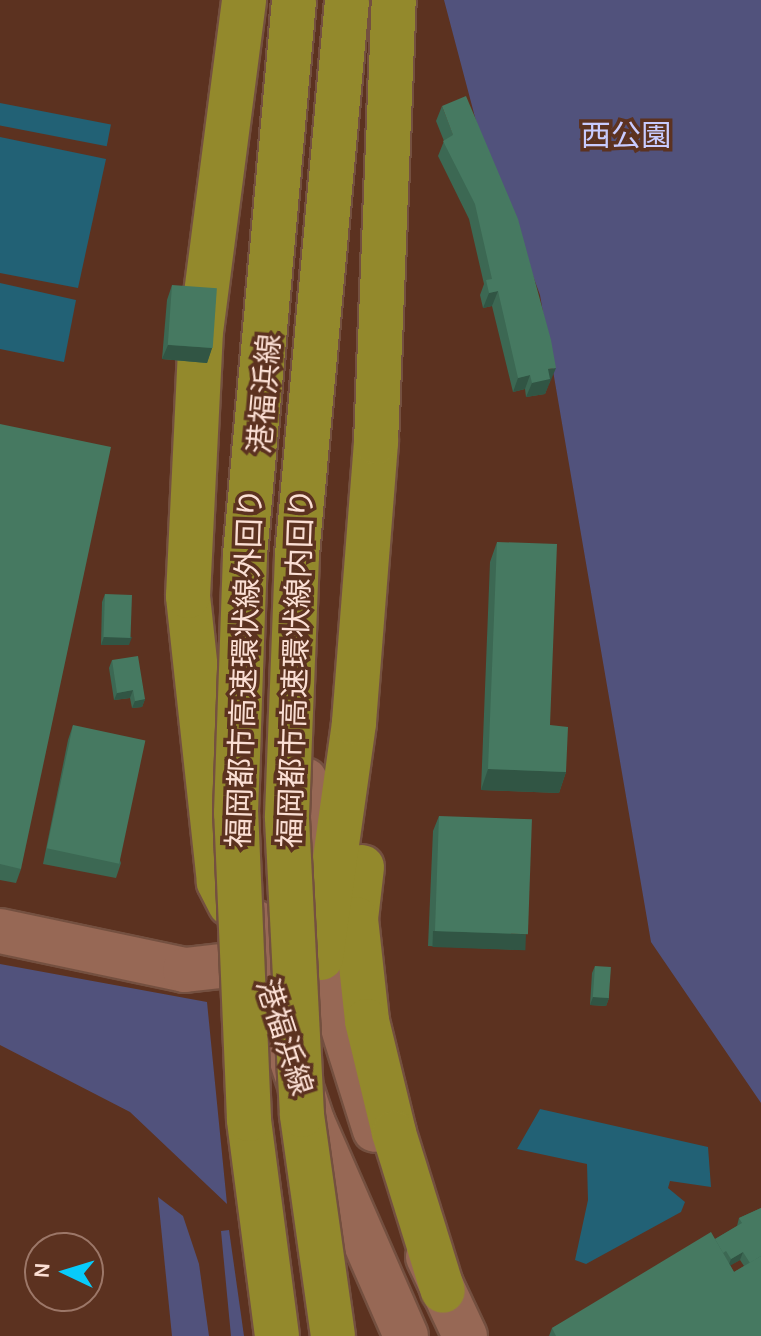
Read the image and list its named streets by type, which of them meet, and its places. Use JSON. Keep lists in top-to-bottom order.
{
  "streets": {
    "highway": ["福岡都市高速環状線外回り", "福岡都市高速環状線内回り"],
    "street": ["港福浜線"]
  },
  "crossings": [
    ["港福浜線", "福岡都市高速環状線外回り"],
    ["港福浜線", "福岡都市高速環状線内回り"]
  ],
  "parks": ["西公園"],
  "north": "left"
}
